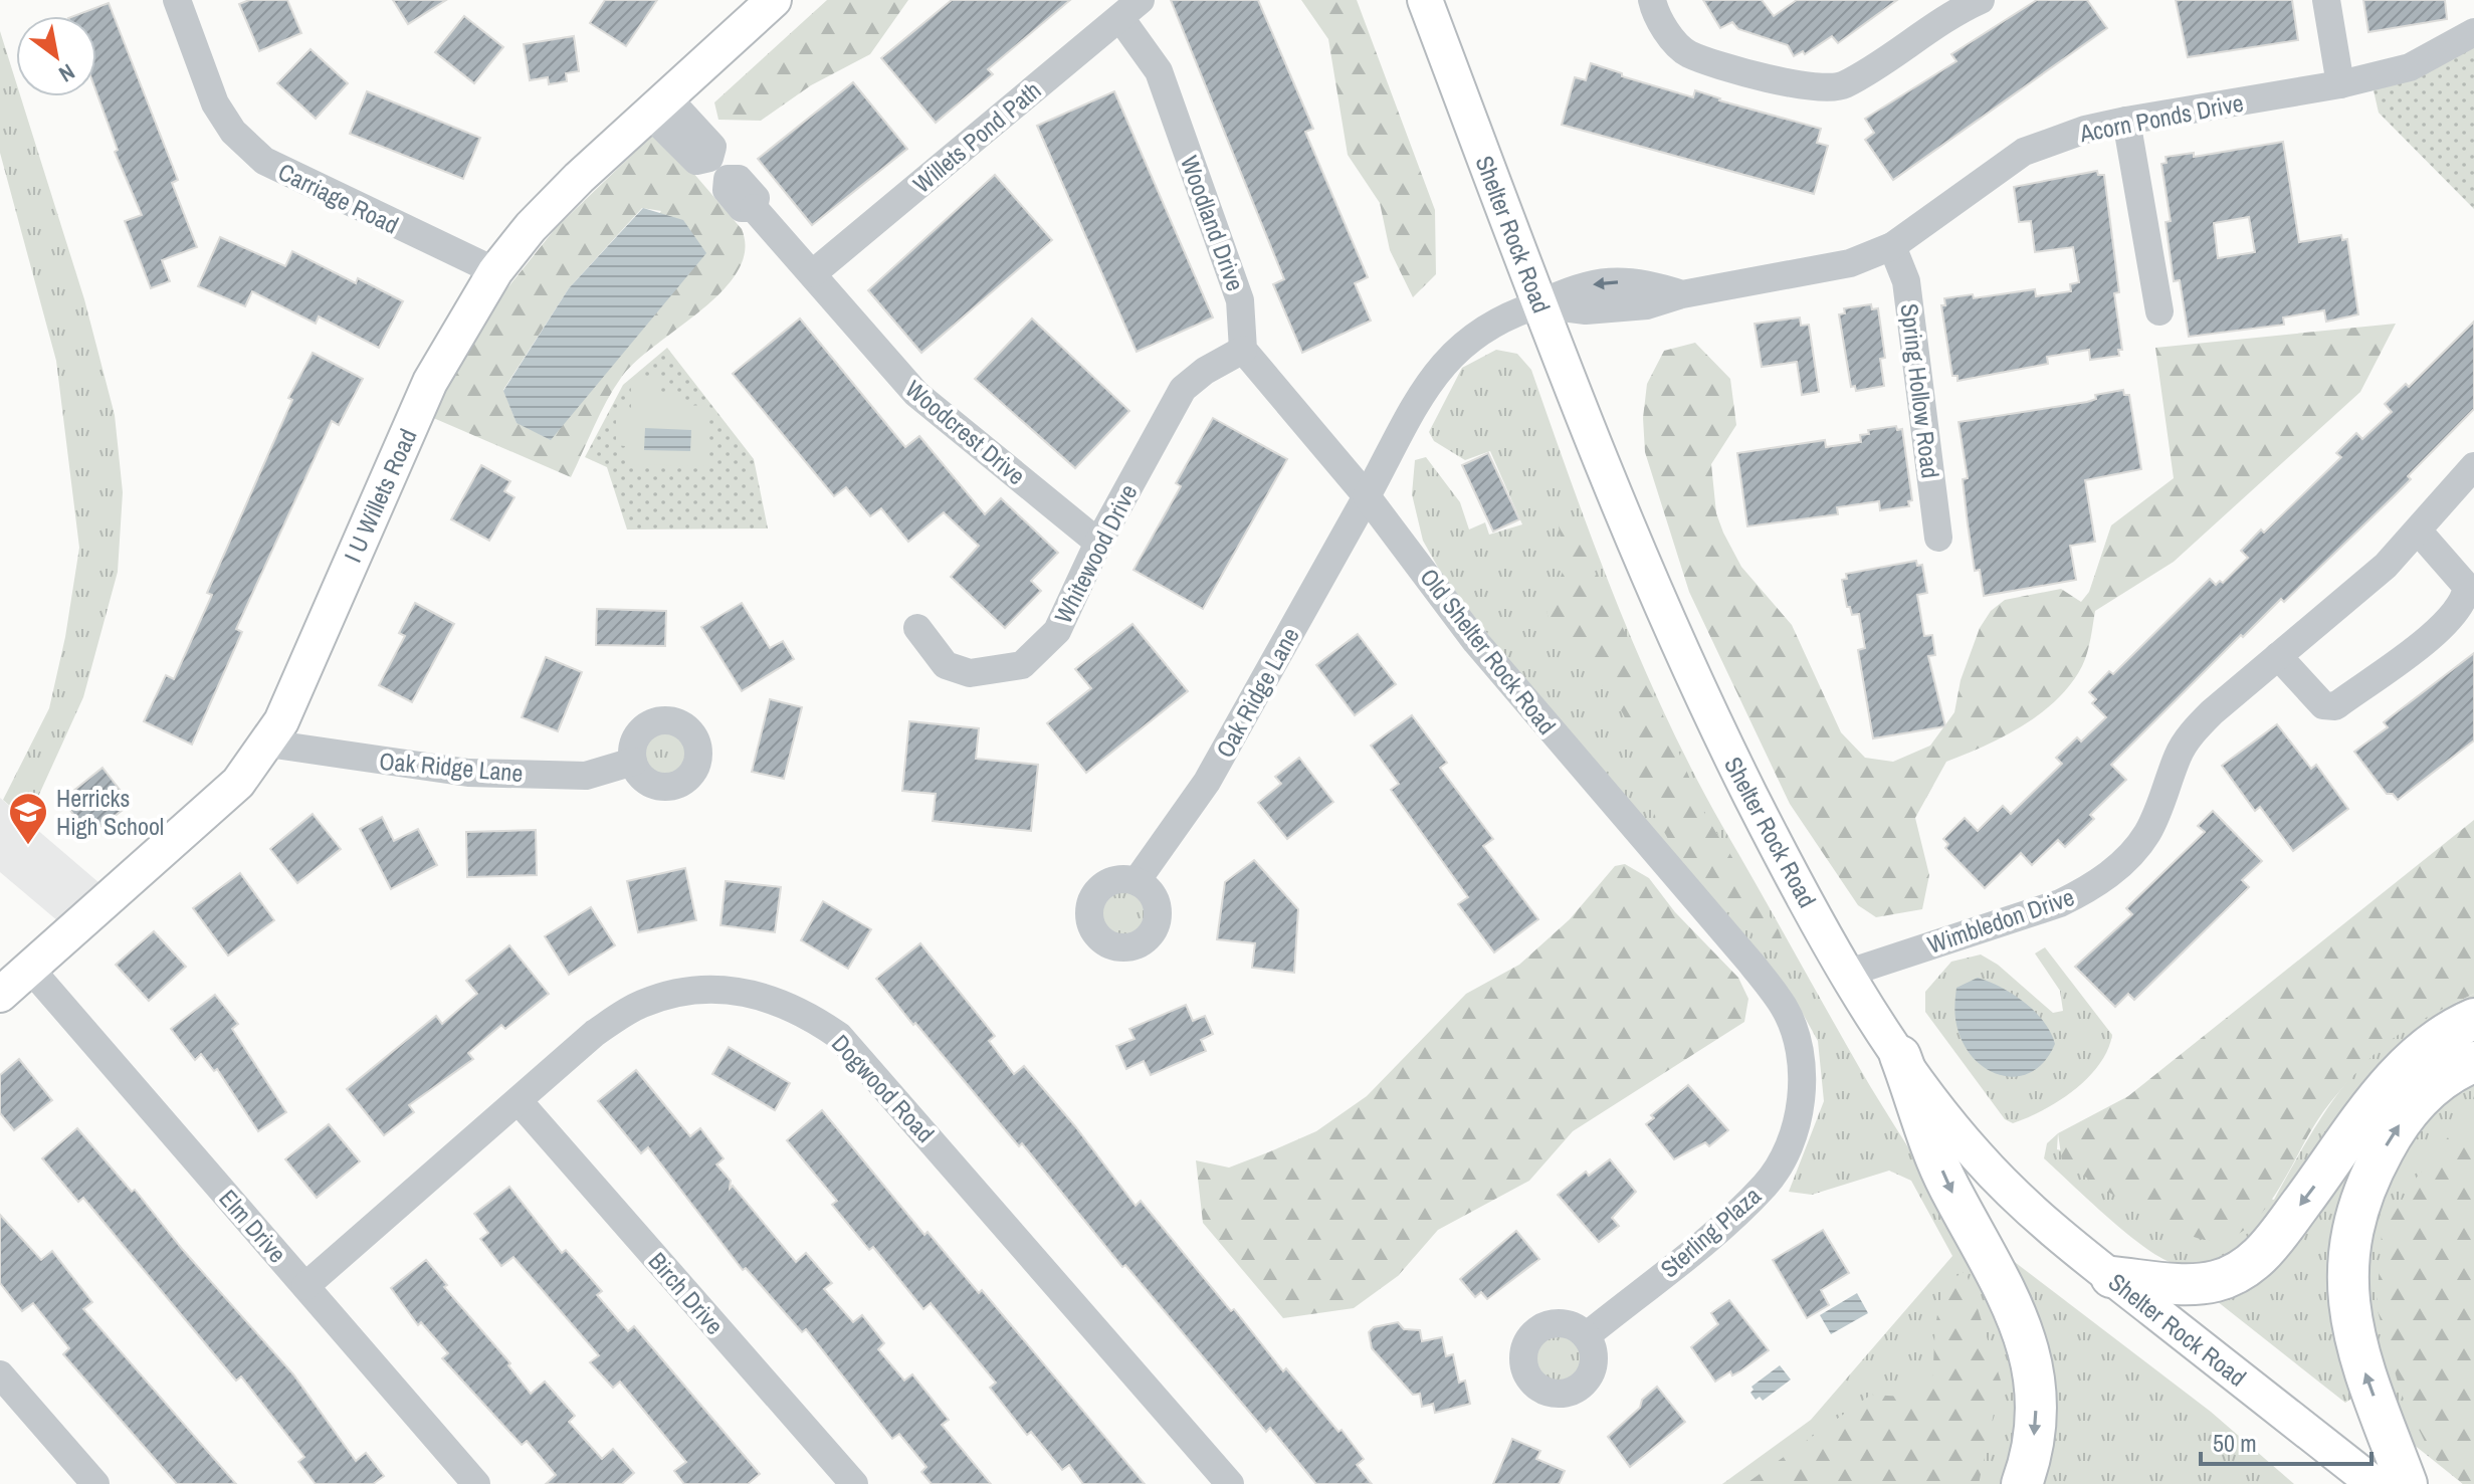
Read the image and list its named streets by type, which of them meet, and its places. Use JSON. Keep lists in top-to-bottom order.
{
  "streets": {
    "main road": ["Shelter Rock Road", "I U Willets Road"],
    "street": [
      "Acorn Ponds Drive",
      "Willets Pond Path",
      "Carriage Road",
      "Woodland Drive",
      "Spring Hollow Road",
      "Woodcrest Drive",
      "Whitewood Drive",
      "Old Shelter Rock Road",
      "Oak Ridge Lane",
      "Wimbledon Drive",
      "Dogwood Road",
      "Elm Drive",
      "Sterling Plaza",
      "Birch Drive"
    ]
  },
  "crossings": [
    ["Acorn Ponds Drive", "Shelter Rock Road"],
    ["Acorn Ponds Drive", "Spring Hollow Road"],
    ["Willets Pond Path", "Woodland Drive"],
    ["Willets Pond Path", "Woodcrest Drive"],
    ["Carriage Road", "I U Willets Road"],
    ["Woodland Drive", "Whitewood Drive"],
    ["Shelter Rock Road", "Wimbledon Drive"],
    ["Woodcrest Drive", "I U Willets Road"],
    ["Woodcrest Drive", "Whitewood Drive"],
    ["I U Willets Road", "Oak Ridge Lane"],
    ["I U Willets Road", "Elm Drive"],
    ["Old Shelter Rock Road", "Oak Ridge Lane"],
    ["Old Shelter Rock Road", "Sterling Plaza"],
    ["Dogwood Road", "Elm Drive"],
    ["Dogwood Road", "Birch Drive"]
  ],
  "places": {
    "school or university": ["Herricks High School"]
  },
  "scale_bar": "50 m",
  "north": "bottom right"
}
